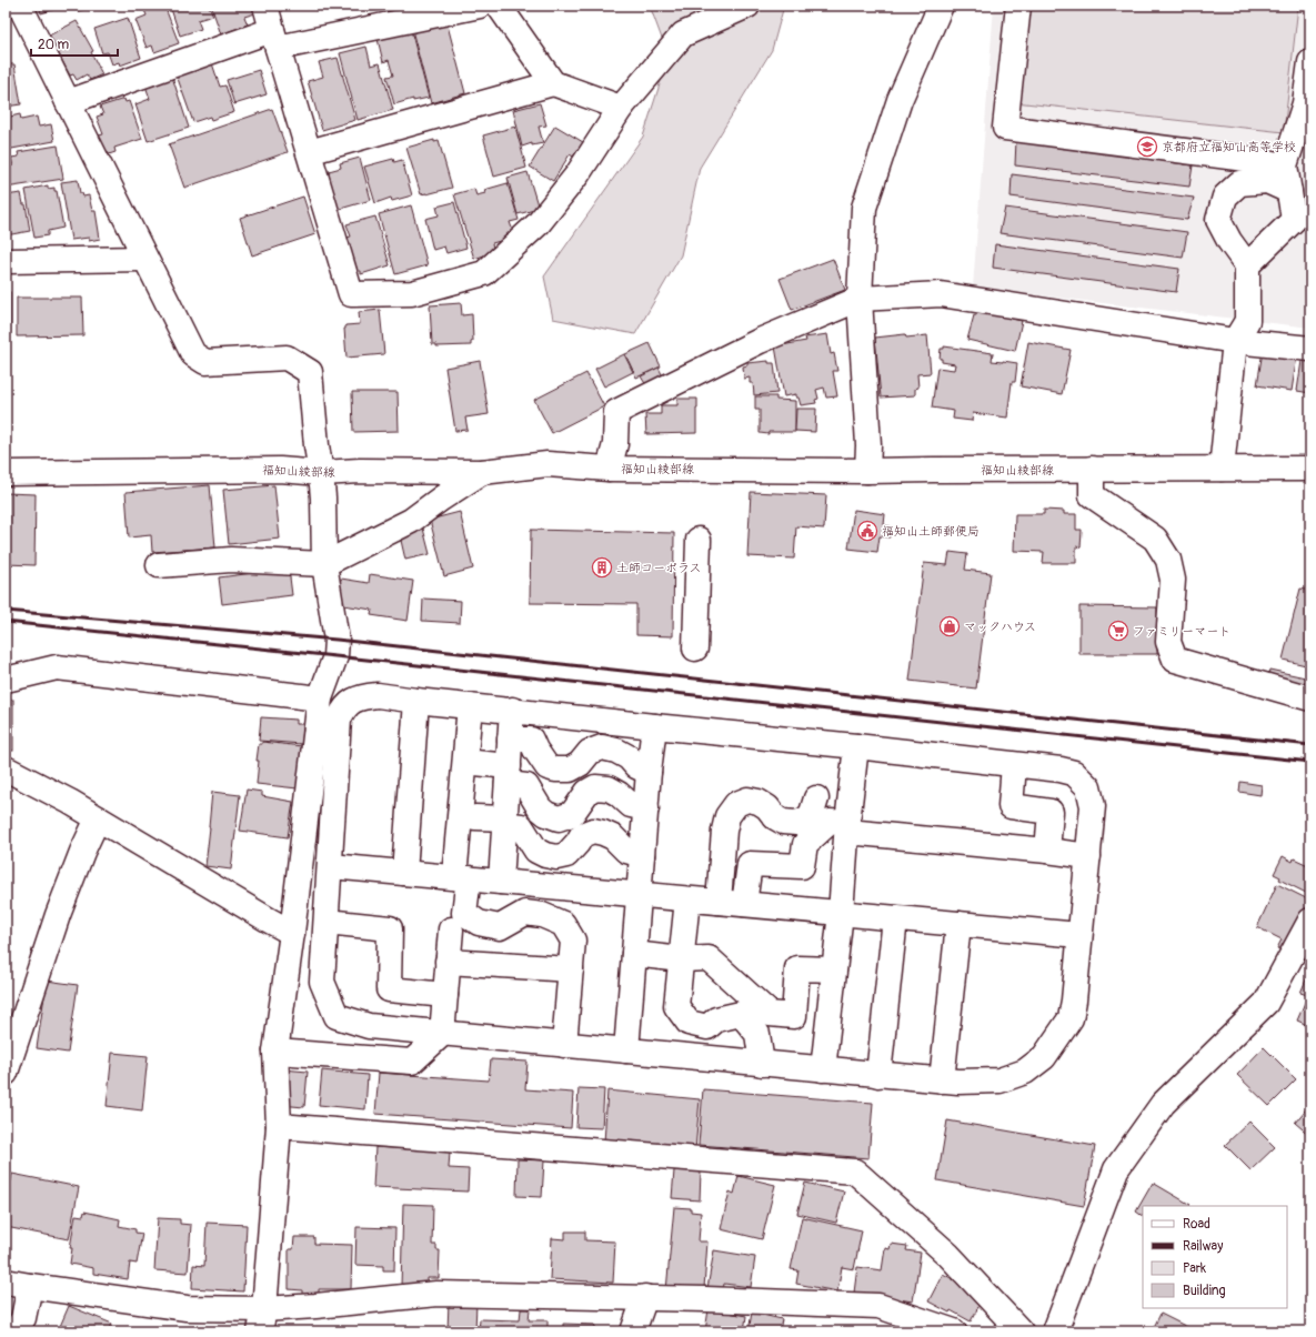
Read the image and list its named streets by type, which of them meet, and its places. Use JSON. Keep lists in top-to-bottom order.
{
  "streets": {
    "street": ["福知山綾部線"]
  },
  "places": {
    "school or university": ["京都府立福知山高等学校"],
    "public building": ["福知山土師郵便局"],
    "building": ["土師コーポラス"],
    "shop": ["マックハウス"],
    "supermarket": ["ファミリーマート"]
  },
  "legend": [
    "Road",
    "Railway",
    "Park",
    "Building"
  ],
  "scale_bar": "20 m"
}
